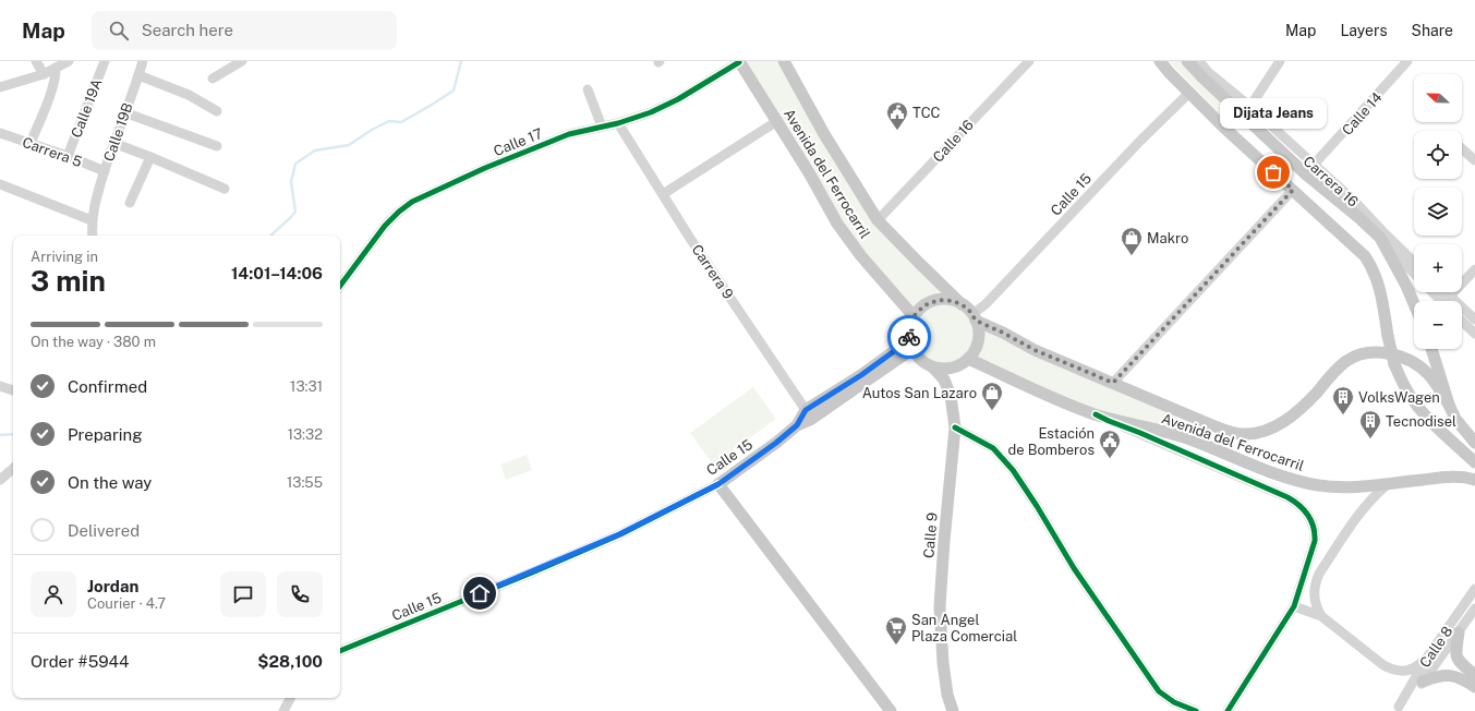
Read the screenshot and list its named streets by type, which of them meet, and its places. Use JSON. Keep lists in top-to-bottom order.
{
  "streets": {
    "main road": ["Avenida del Ferrocarril", "Calle 15", "Calle 9"],
    "street": [
      "Calle 19A",
      "Calle 14",
      "Calle 19B",
      "Calle 16",
      "Calle 17",
      "Carrera 5",
      "Carrera 16",
      "Carrera 9",
      "Calle 8"
    ]
  },
  "crossings": [
    ["Calle 19A", "Carrera 5"],
    ["Calle 14", "Carrera 16"],
    ["Calle 19B", "Carrera 5"],
    ["Calle 16", "Avenida del Ferrocarril"],
    ["Calle 17", "Avenida del Ferrocarril"],
    ["Calle 17", "Carrera 9"],
    ["Avenida del Ferrocarril", "Calle 15"],
    ["Avenida del Ferrocarril", "Calle 9"],
    ["Calle 15", "Carrera 9"],
    ["Calle 15", "Calle 9"]
  ],
  "places": {
    "public building": ["TCC", "Estación de Bomberos"],
    "other": ["Dijata Jeans"],
    "shop": ["Makro", "Autos San Lazaro"],
    "building": ["VolksWagen", "Tecnodisel"],
    "supermarket": ["San Angel Plaza Comercial"]
  },
  "north": "left",
  "page": {
    "header": "Map",
    "search": "Search here",
    "nav": ["Map", "Layers", "Share"],
    "map_buttons": ["+", "−"],
    "bubble": "Dijata Jeans",
    "heading": ["3 min", "Arriving in", "14:01–14:06"],
    "panel": [
      "Jordan",
      "Courier · 4.7",
      "Order #5944",
      "$28,100"
    ],
    "bar": "On the way · 380 m",
    "list": [
      ["Confirmed", "13:31"],
      ["Preparing", "13:32"],
      ["On the way", "13:55"],
      "Delivered"
    ]
  }
}
